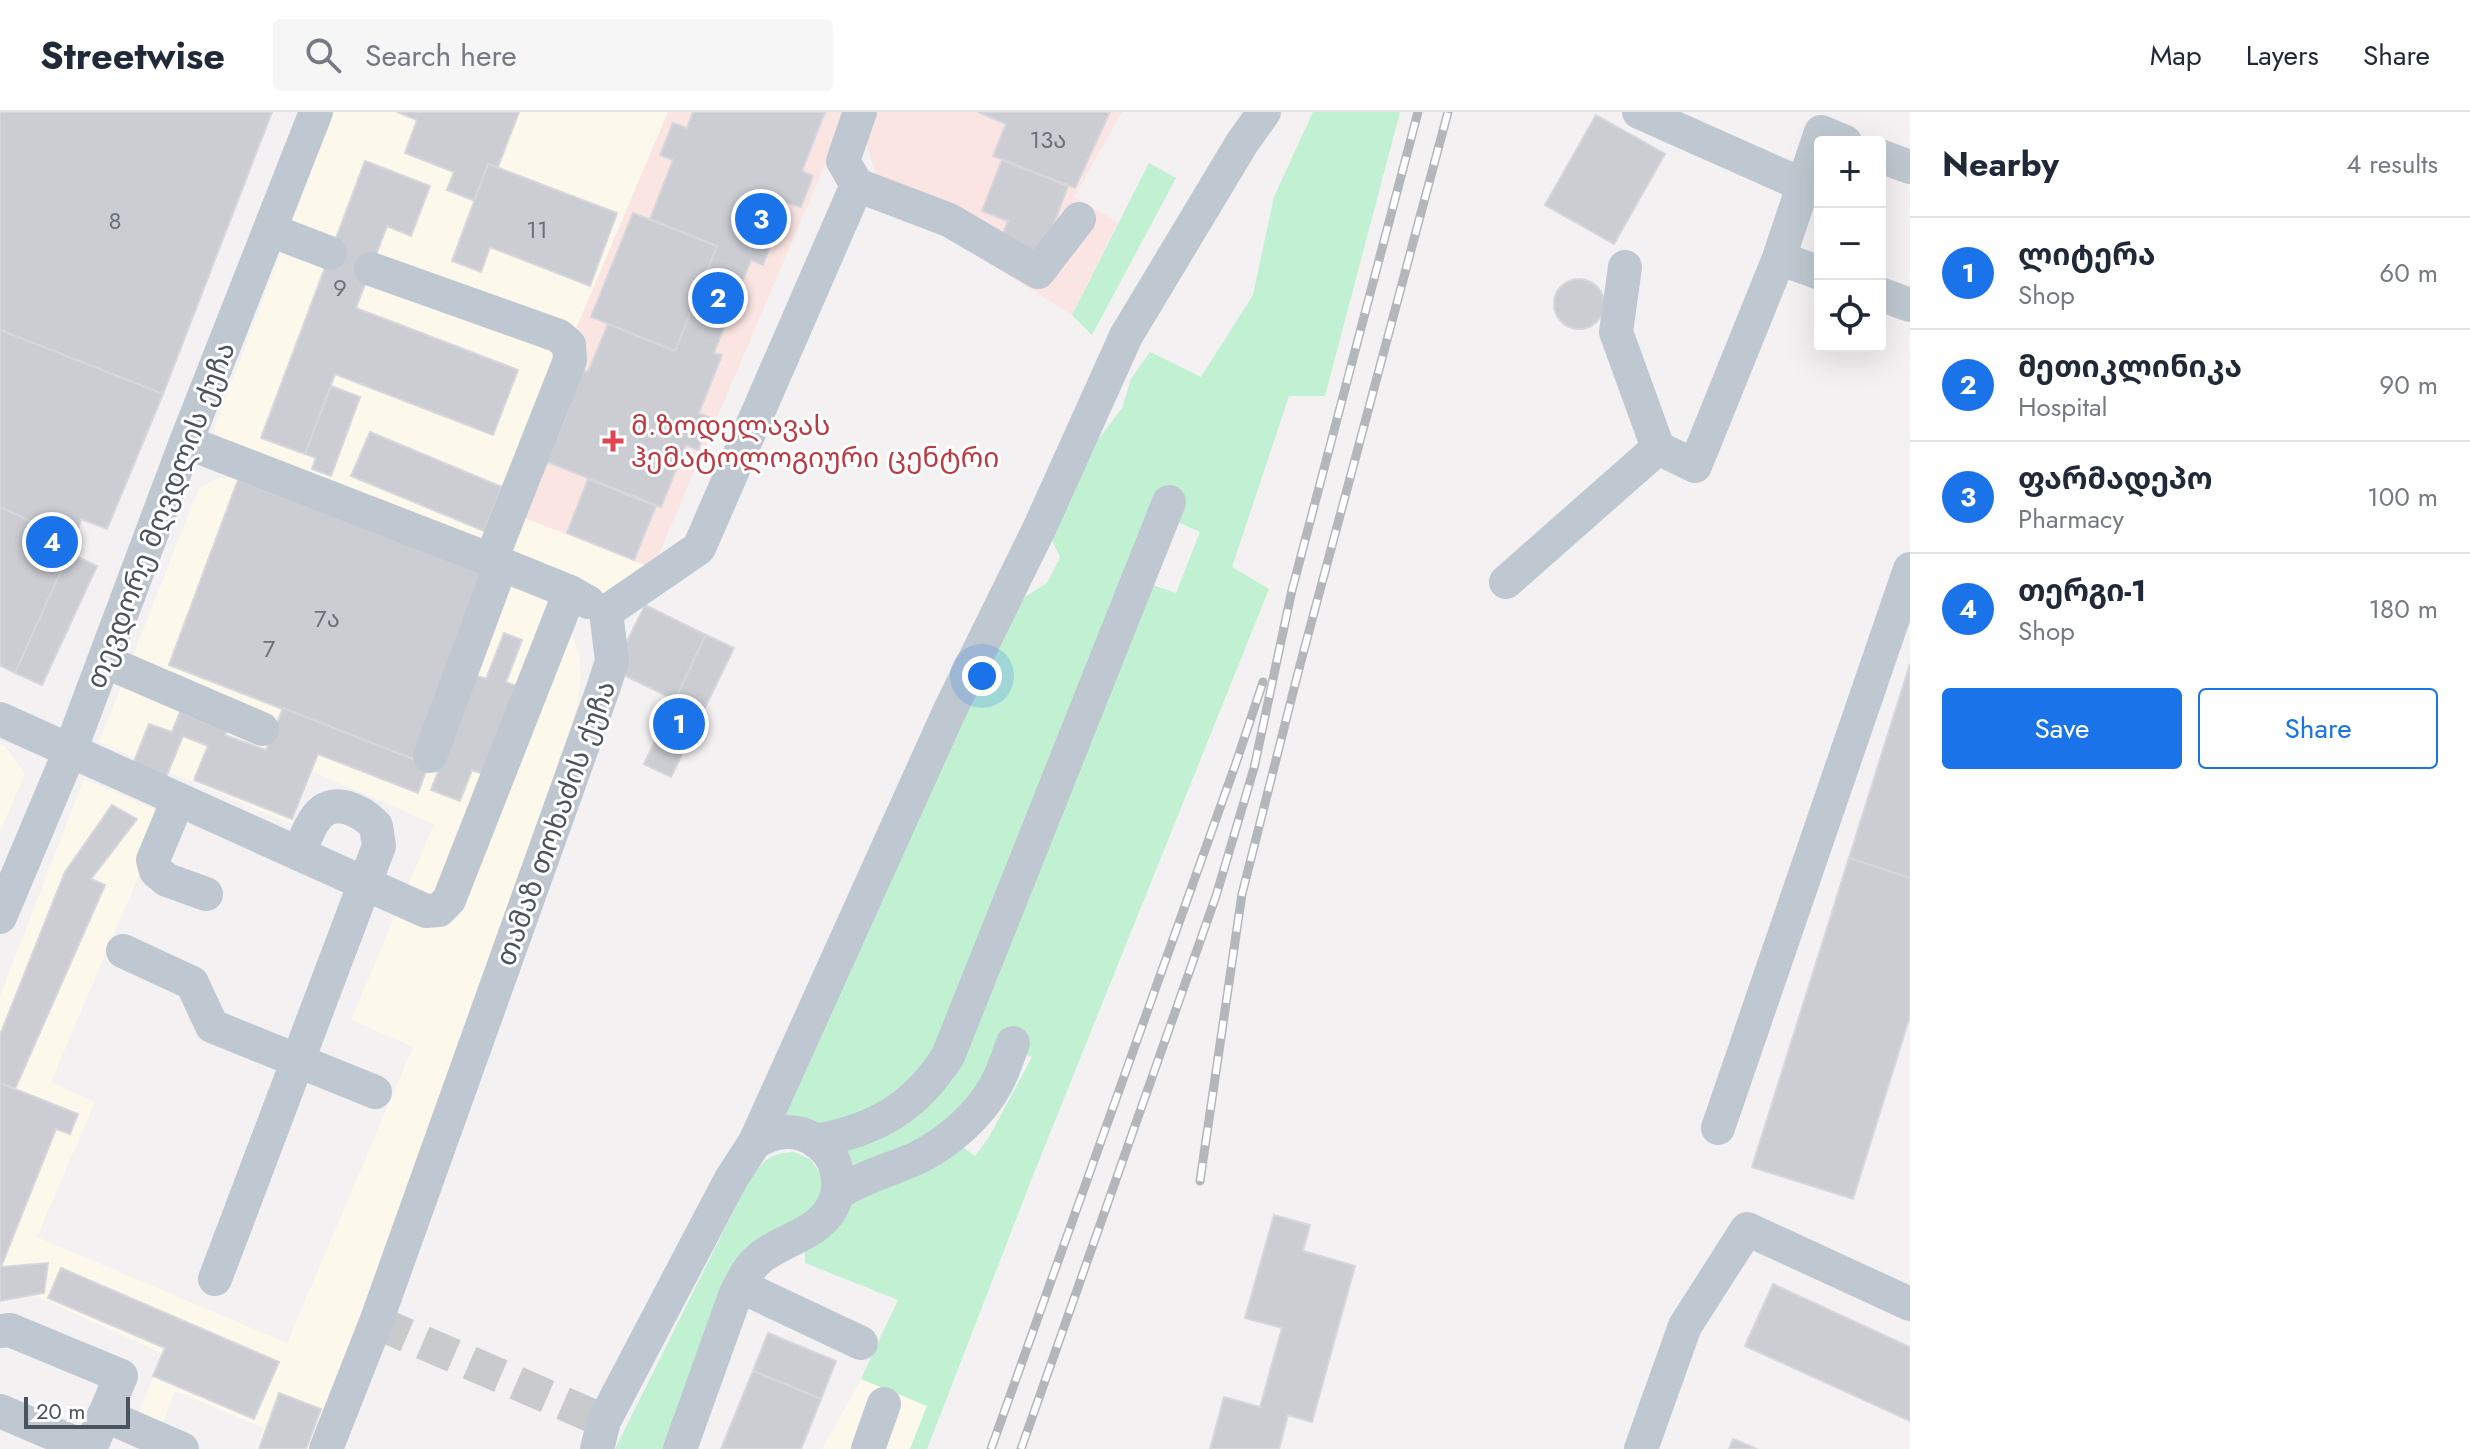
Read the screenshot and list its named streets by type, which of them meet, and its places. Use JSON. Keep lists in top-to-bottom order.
{
  "streets": {
    "street": ["თევდორე მღვდლის ქუჩა", "თამაზ თოხაძის ქუჩა"]
  },
  "places": {
    "health": ["მ.ზოდელავას ჰემატოლოგიური ცენტრი"]
  },
  "house_numbers": [
    "13ა",
    "8",
    "11",
    "9",
    "7ა",
    "7"
  ],
  "scale_bar": "20 m",
  "page": {
    "header": "Streetwise",
    "search": "Search here",
    "nav": ["Map", "Layers", "Share"],
    "heading": ["Nearby", "4 results"],
    "map_buttons": ["+", "−"],
    "pins": [
      "3",
      "2",
      "4",
      "1"
    ],
    "list": [
      {
        "mark": "1",
        "name": "ლიტერა",
        "note": "Shop",
        "value": "60 m"
      },
      {
        "mark": "2",
        "name": "მეთიკლინიკა",
        "note": "Hospital",
        "value": "90 m"
      },
      {
        "mark": "3",
        "name": "ფარმადეპო",
        "note": "Pharmacy",
        "value": "100 m"
      },
      {
        "mark": "4",
        "name": "თერგი-1",
        "note": "Shop",
        "value": "180 m"
      }
    ],
    "buttons": ["Save", "Share"],
    "scale": "20 m"
  }
}
